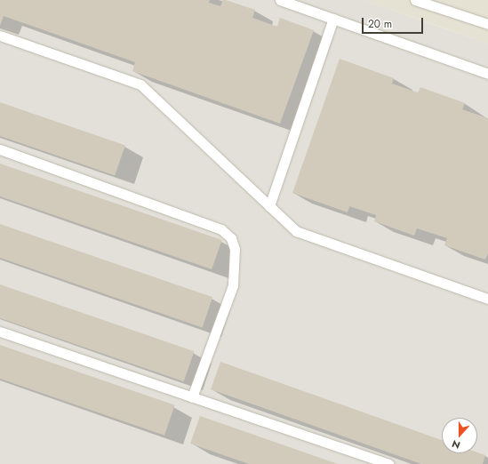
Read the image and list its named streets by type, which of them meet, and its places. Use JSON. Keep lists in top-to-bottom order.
{
  "scale_bar": "20 m",
  "north": "bottom"
}
